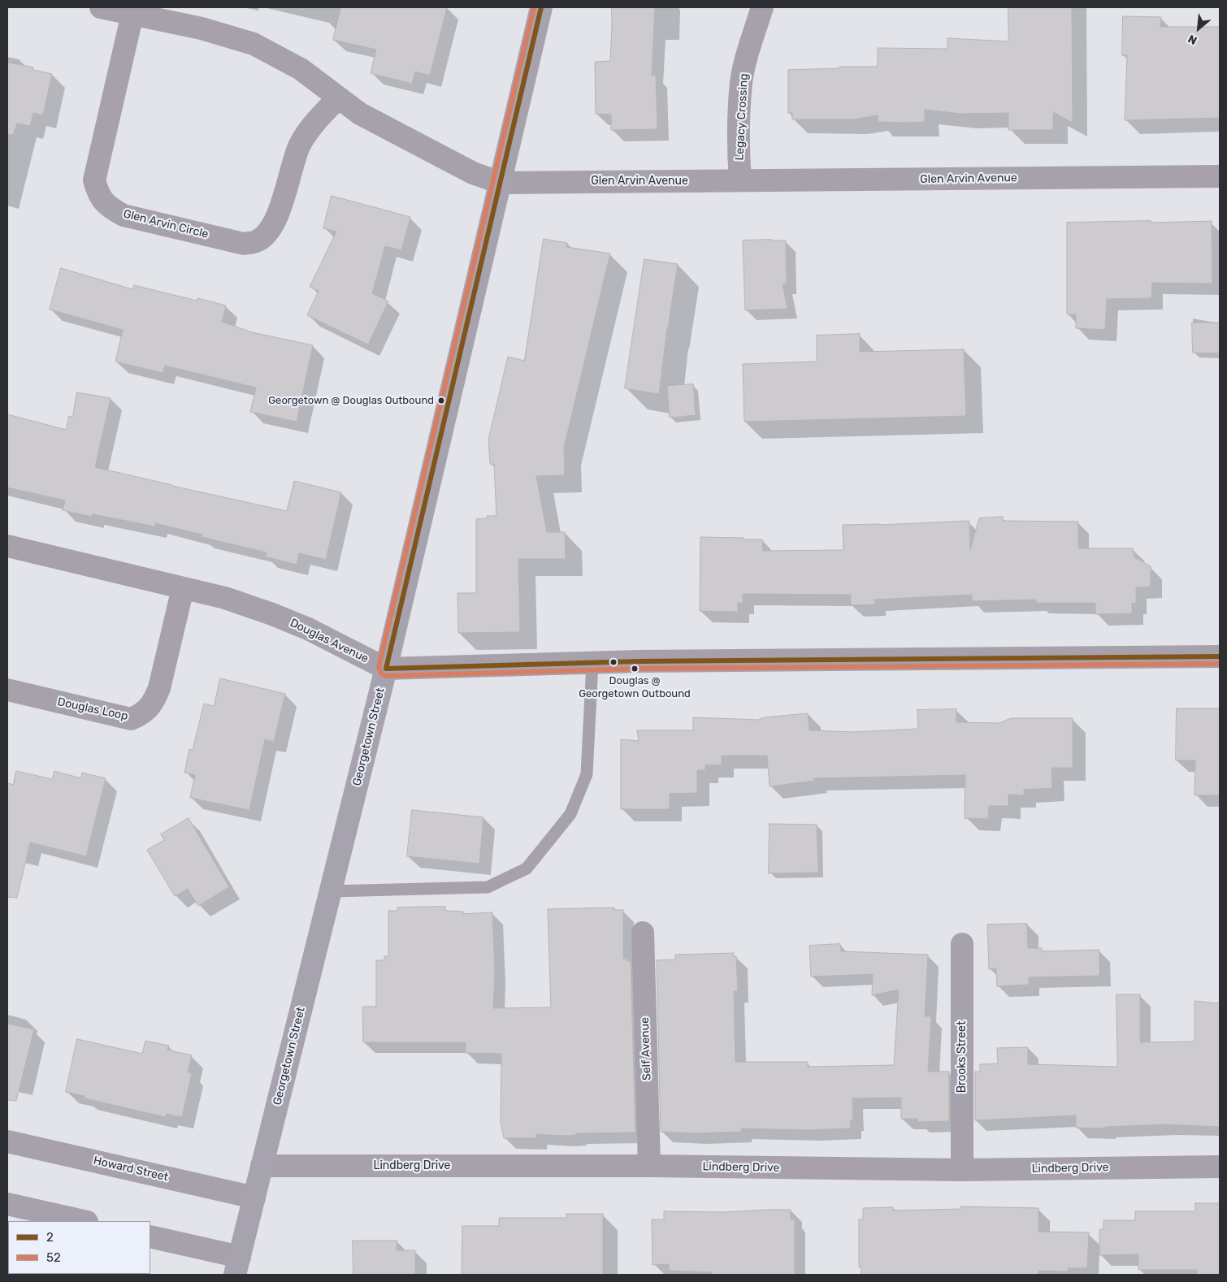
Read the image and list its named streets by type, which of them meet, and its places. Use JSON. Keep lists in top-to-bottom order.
{
  "streets": {
    "main road": ["Georgetown Street"],
    "street": [
      "Legacy Crossing",
      "Glen Arvin Avenue",
      "Glen Arvin Circle",
      "Douglas Avenue",
      "Douglas Loop",
      "Self Avenue",
      "Brooks Street",
      "Lindberg Drive",
      "Howard Street"
    ]
  },
  "crossings": [
    ["Legacy Crossing", "Glen Arvin Avenue"],
    ["Glen Arvin Avenue", "Glen Arvin Circle"],
    ["Glen Arvin Avenue", "Georgetown Street"],
    ["Douglas Avenue", "Douglas Loop"],
    ["Douglas Avenue", "Georgetown Street"],
    ["Georgetown Street", "Lindberg Drive"],
    ["Georgetown Street", "Howard Street"],
    ["Self Avenue", "Lindberg Drive"],
    ["Brooks Street", "Lindberg Drive"]
  ],
  "places": ["Georgetown @ Douglas Outbound", "Douglas @ Georgetown Outbound"],
  "lines": ["transit line 2", "transit line 52"],
  "legend": ["2", "52"],
  "north": "bottom left"
}
